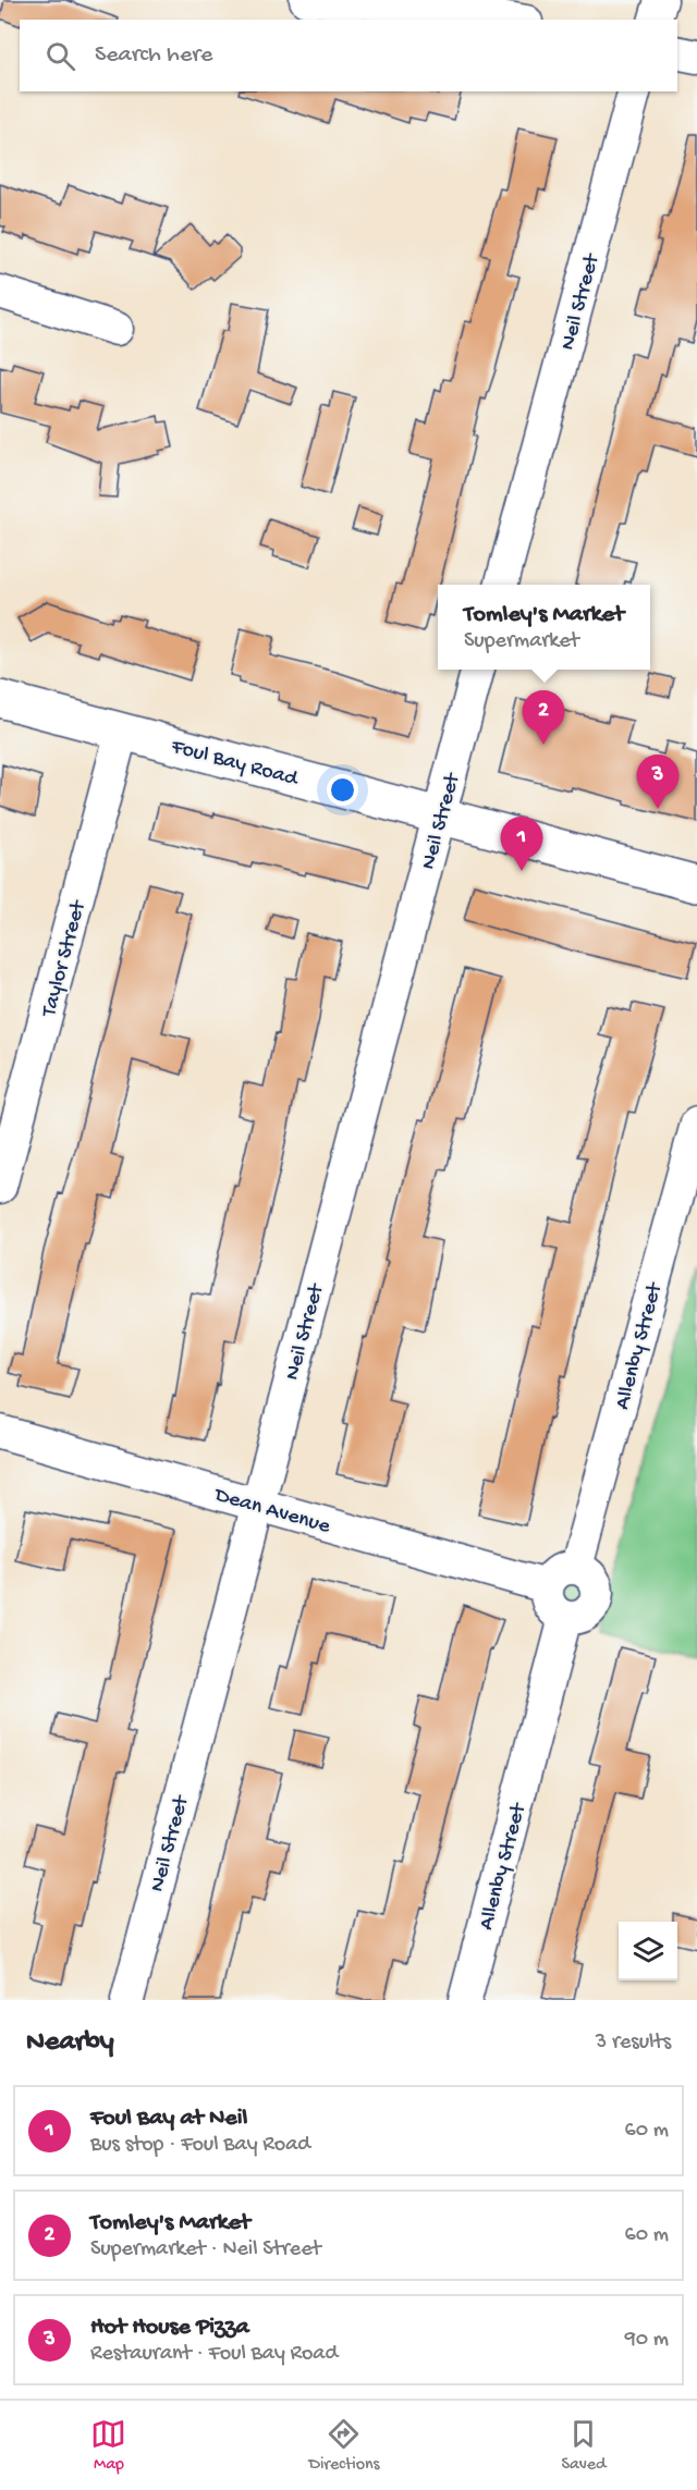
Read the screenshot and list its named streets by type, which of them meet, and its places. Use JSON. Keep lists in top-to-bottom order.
{
  "streets": {
    "main road": ["Foul Bay Road"],
    "street": [
      "Neil Street",
      "Taylor Street",
      "Allenby Street",
      "Dean Avenue"
    ]
  },
  "crossings": [
    ["Neil Street", "Foul Bay Road"],
    ["Neil Street", "Dean Avenue"],
    ["Foul Bay Road", "Taylor Street"],
    ["Allenby Street", "Dean Avenue"]
  ],
  "page": {
    "search": "Search here",
    "popup": ["Tomley's Market", "Supermarket"],
    "pins": ["2", "3", "1"],
    "heading": ["Nearby", "3 results"],
    "list": [
      {
        "mark": "1",
        "name": "Foul Bay at Neil",
        "note": "Bus stop · Foul Bay Road",
        "value": "60 m"
      },
      {
        "mark": "2",
        "name": "Tomley's Market",
        "note": "Supermarket · Neil Street",
        "value": "60 m"
      },
      {
        "mark": "3",
        "name": "Hot House Pizza",
        "note": "Restaurant · Foul Bay Road",
        "value": "90 m"
      }
    ],
    "nav": ["Map", "Directions", "Saved"]
  }
}
